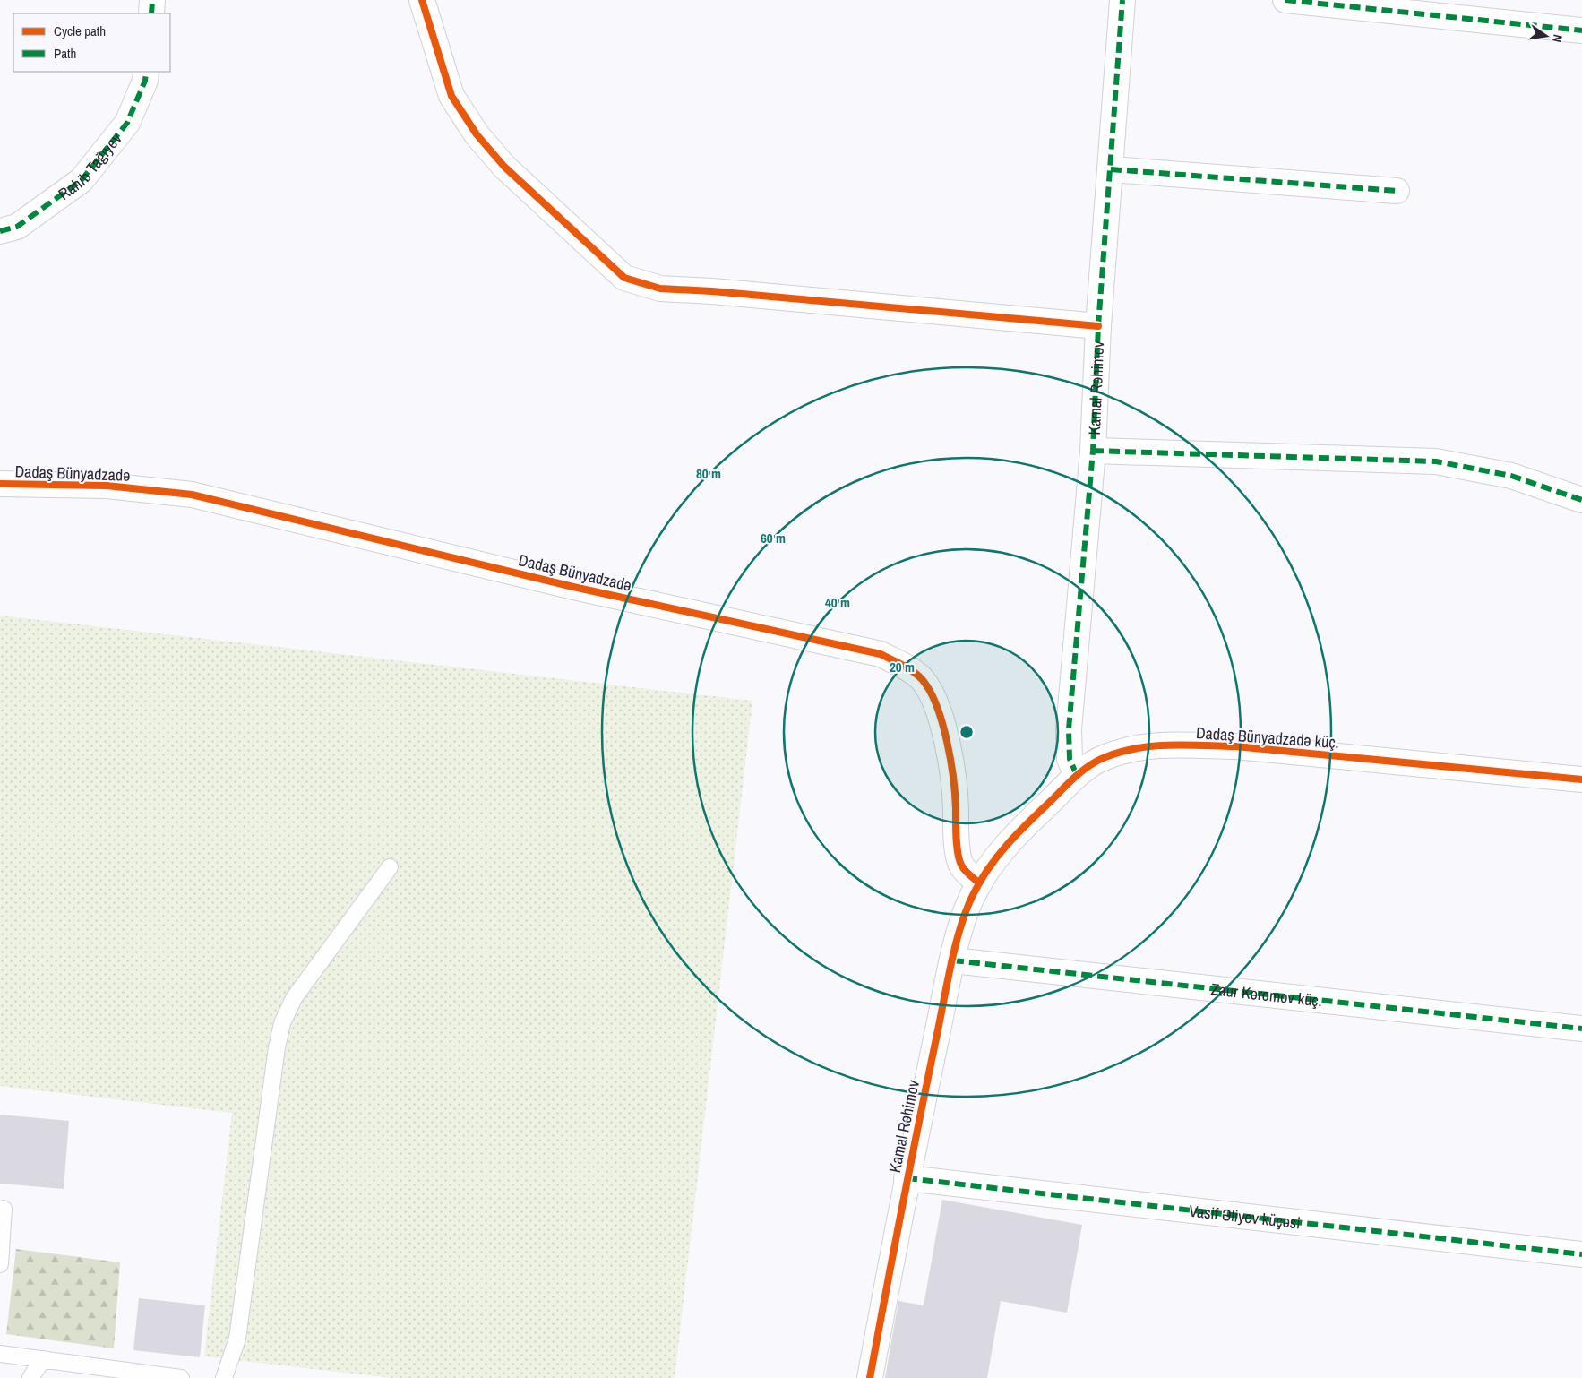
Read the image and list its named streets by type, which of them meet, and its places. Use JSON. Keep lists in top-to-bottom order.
{
  "streets": {
    "street": [
      "Rahib Tağıyev",
      "Kamal Rəhimov",
      "Dadaş Bünyadzadə",
      "Dadaş Bünyadzadə küç.",
      "Zaur Kəromov küç.",
      "Vasif Əliyev küçəsi"
    ]
  },
  "crossings": [
    ["Kamal Rəhimov", "Dadaş Bünyadzadə"],
    ["Kamal Rəhimov", "Dadaş Bünyadzadə küç."],
    ["Kamal Rəhimov", "Zaur Kəromov küç."],
    ["Kamal Rəhimov", "Vasif Əliyev küçəsi"],
    ["Dadaş Bünyadzadə", "Dadaş Bünyadzadə küç."]
  ],
  "legend": ["Cycle path", "Path"],
  "north": "right",
  "rings": [
    "80 m",
    "60 m",
    "40 m",
    "20 m"
  ]
}
